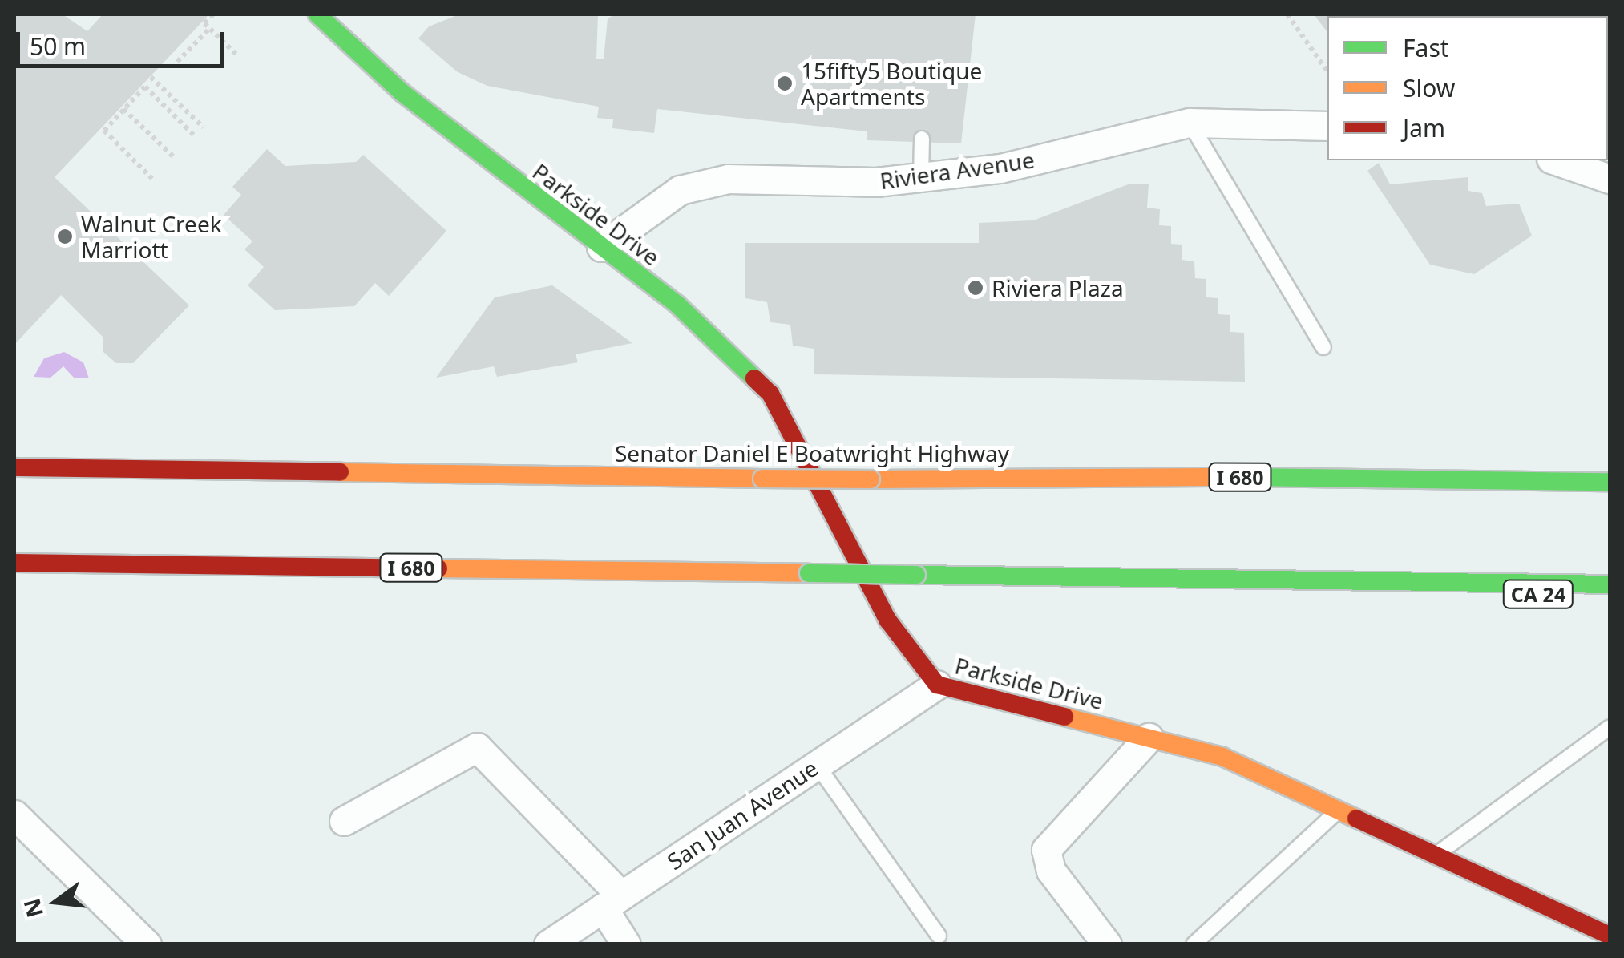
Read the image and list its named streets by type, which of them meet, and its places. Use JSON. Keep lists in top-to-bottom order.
{
  "streets": {
    "main road": [
      "Parkside Drive",
      "Senator Daniel E Boatwright Highway",
      "I 680",
      "CA 24"
    ],
    "street": ["Riviera Avenue", "San Juan Avenue"]
  },
  "crossings": [
    ["Riviera Avenue", "Parkside Drive"],
    ["Parkside Drive", "San Juan Avenue"],
    ["I 680", "CA 24"]
  ],
  "places": ["15fifty5 Boutique Apartments", "Walnut Creek Marriott", "Riviera Plaza"],
  "legend": ["Fast", "Slow", "Jam"],
  "scale_bar": "50 m",
  "north": "left"
}
